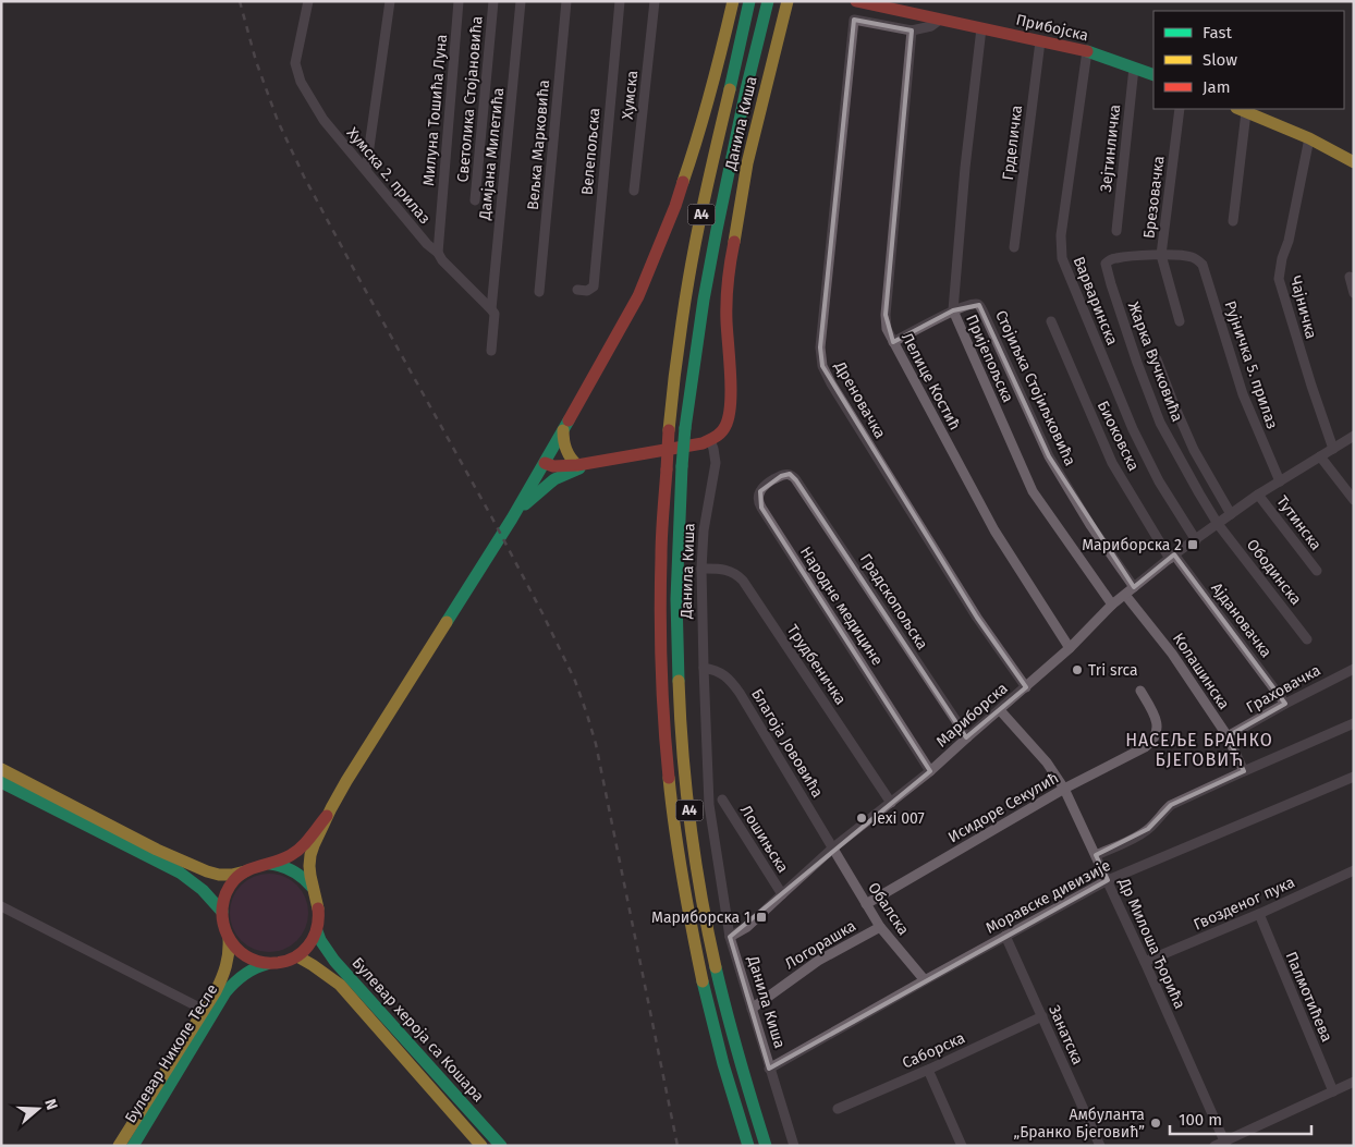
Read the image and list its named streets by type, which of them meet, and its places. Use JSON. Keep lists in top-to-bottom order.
{
  "streets": {
    "main road": [
      "Прибојска",
      "Данила Киша",
      "A4",
      "Булевар хероја са Кошара",
      "Булевар Николе Тесле"
    ],
    "street": [
      "Хумска",
      "Светолика Стојановића",
      "Милуна Тошића Луна",
      "Грделичка",
      "Вељка Марковића",
      "Зејтинличка",
      "Велепољска",
      "Дамјана Милетића",
      "Хумска 2. прилаз",
      "Брезовачка",
      "Варваринска",
      "Чајничка",
      "Пријепољска",
      "Жарка Вучковића",
      "Рујничка 5. прилаз",
      "Лелице Костић",
      "Стојиљка Стојиљковића",
      "Дреновачка",
      "Биоковска",
      "Тутинска",
      "Ободинска",
      "Градскопољска",
      "Народне медицине",
      "Ајдановачка",
      "Трудбеничка",
      "Колашинска",
      "Граховачка",
      "Мариборска",
      "Благоја Јововића",
      "Исидоре Секулић",
      "Лошињска",
      "Моравске дивизије",
      "Гвозденог пука",
      "Обалска",
      "Др Милоша Ђорића",
      "Логорашка",
      "Палмотићева",
      "Занатска",
      "Саборска"
    ]
  },
  "crossings": [
    ["Прибојска", "Грделичка"],
    ["Прибојска", "Зејтинличка"],
    ["Прибојска", "Варваринска"],
    ["Прибојска", "Пријепољска"],
    ["Милуна Тошића Луна", "Хумска 2. прилаз"],
    ["Данила Киша", "Трудбеничка"],
    ["Данила Киша", "Мариборска"],
    ["Данила Киша", "Благоја Јововића"],
    ["Данила Киша", "Моравске дивизије"],
    ["Данила Киша", "Логорашка"],
    ["Дамјана Милетића", "Хумска 2. прилаз"],
    ["Брезовачка", "Жарка Вучковића"],
    ["Брезовачка", "Рујничка 5. прилаз"],
    ["Варваринска", "Мариборска"],
    ["Чајничка", "Мариборска"],
    ["Пријепољска", "Стојиљка Стојиљковића"],
    ["Пријепољска", "Мариборска"],
    ["Жарка Вучковића", "Рујничка 5. прилаз"],
    ["Жарка Вучковића", "Ободинска"],
    ["Жарка Вучковића", "Мариборска"],
    ["Рујничка 5. прилаз", "Мариборска"],
    ["Лелице Костић", "Дреновачка"],
    ["Лелице Костић", "Мариборска"],
    ["Стојиљка Стојиљковића", "Мариборска"],
    ["Дреновачка", "Мариборска"],
    ["Биоковска", "Ајдановачка"],
    ["Биоковска", "Мариборска"],
    ["Тутинска", "Мариборска"],
    ["Ободинска", "Мариборска"],
    ["Градскопољска", "Народне медицине"],
    ["Градскопољска", "Мариборска"],
    ["Народне медицине", "Мариборска"],
    ["Ајдановачка", "Граховачка"],
    ["Ајдановачка", "Мариборска"],
    ["Трудбеничка", "Мариборска"],
    ["Колашинска", "Граховачка"],
    ["Колашинска", "Мариборска"],
    ["Мариборска", "Благоја Јововића"],
    ["Мариборска", "Лошињска"],
    ["Мариборска", "Обалска"],
    ["Мариборска", "Др Милоша Ђорића"],
    ["Благоја Јововића", "Обалска"],
    ["Исидоре Секулић", "Обалска"],
    ["Исидоре Секулић", "Др Милоша Ђорића"],
    ["Моравске дивизије", "Обалска"],
    ["Моравске дивизије", "Др Милоша Ђорића"],
    ["Моравске дивизије", "Занатска"],
    ["Гвозденог пука", "Др Милоша Ђорића"],
    ["Гвозденог пука", "Палмотићева"],
    ["Обалска", "Логорашка"],
    ["Булевар хероја са Кошара", "Булевар Николе Тесле"],
    ["Занатска", "Саборска"]
  ],
  "districts": ["НАСЕЉЕ БРАНКО БЈЕГОВИЋ"],
  "places": {
    "transit": ["Мариборска 2", "Мариборска 1"],
    "other": ["Tri srca", "Jexi 007", "Амбуланта „Бранко Бјеговић”"]
  },
  "legend": ["Fast", "Slow", "Jam"],
  "scale_bar": "100 m",
  "north": "right"
}
